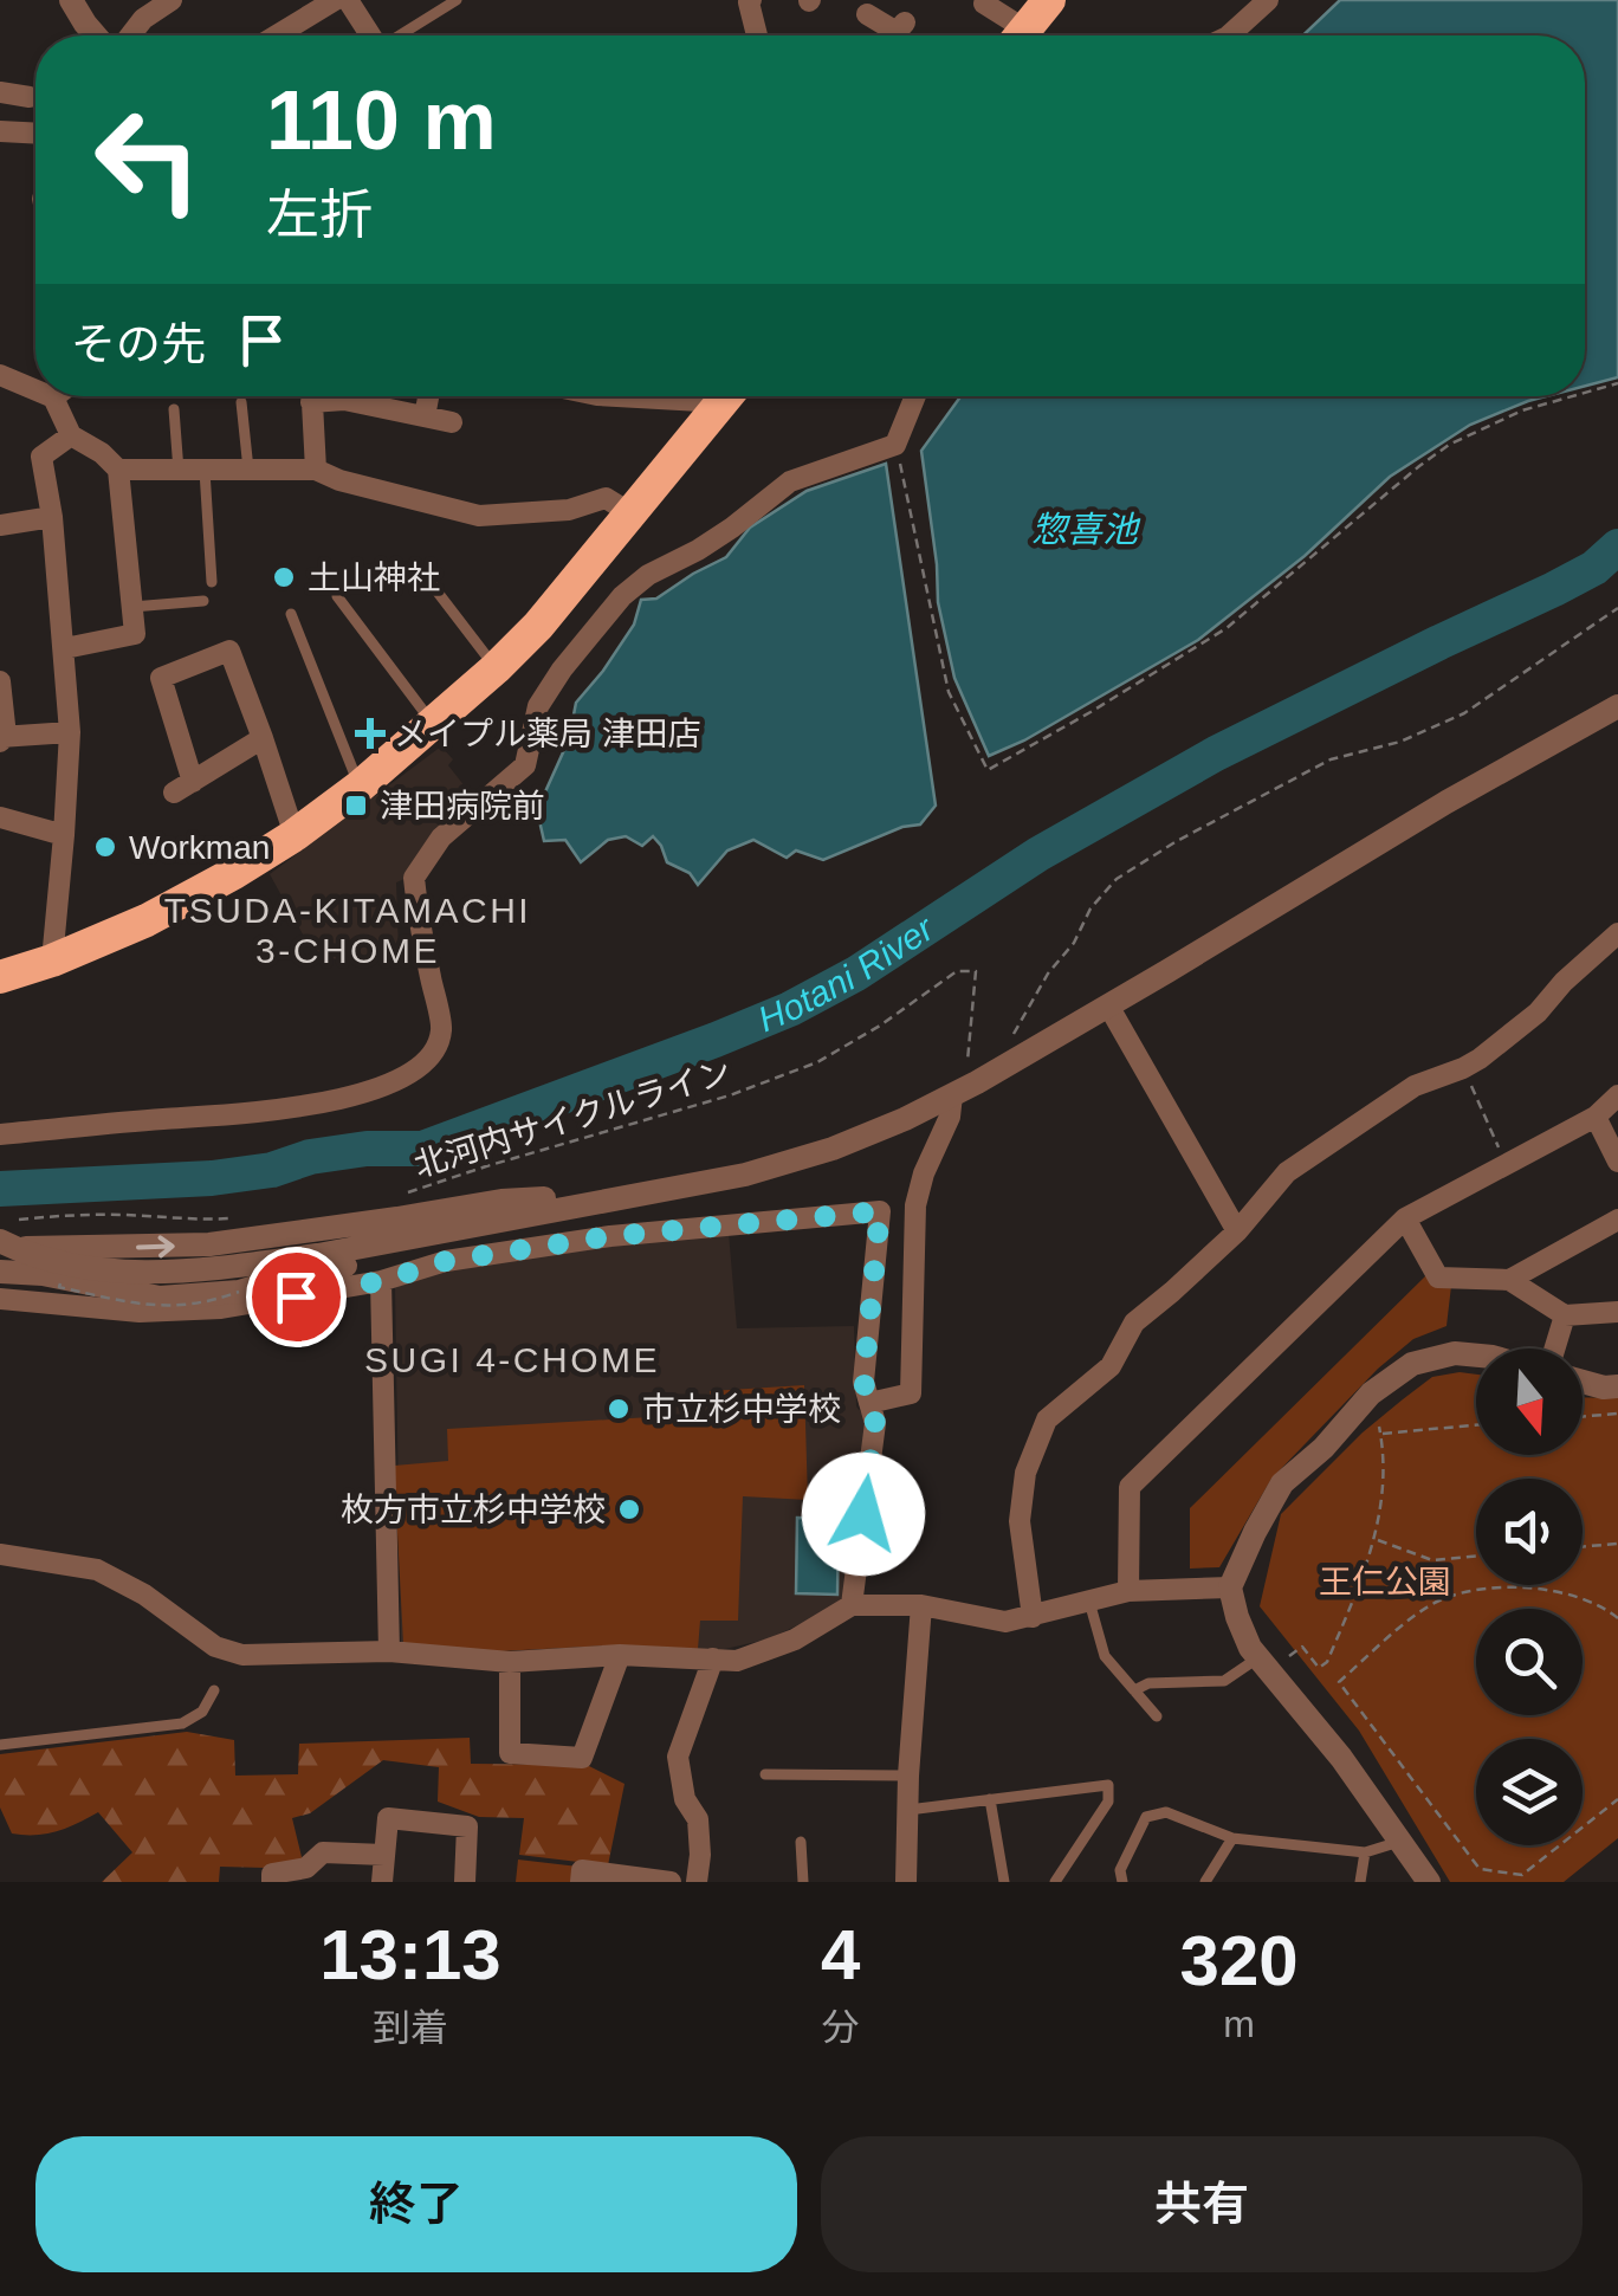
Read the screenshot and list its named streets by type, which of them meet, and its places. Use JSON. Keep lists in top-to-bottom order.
{
  "streets": {
    "path": ["北河内サイクルライン"]
  },
  "districts": ["TSUDA-KITAMACHI 3-CHOME", "SUGI 4-CHOME"],
  "water": ["惣喜池", "Hotani River"],
  "parks": ["王仁公園"],
  "places": {
    "other": [
      "土山神社",
      "Workman",
      "市立杉中学校",
      "枚方市立杉中学校"
    ],
    "health": ["メイプル薬局 津田店"],
    "transit": ["津田病院前"]
  },
  "north": "bottom",
  "page": {
    "turn": ["110 m", "左折"],
    "then": "その先",
    "eta": [
      "13:13",
      "到着",
      "4",
      "分",
      "320",
      "m"
    ],
    "buttons": ["終了", "共有"]
  }
}
